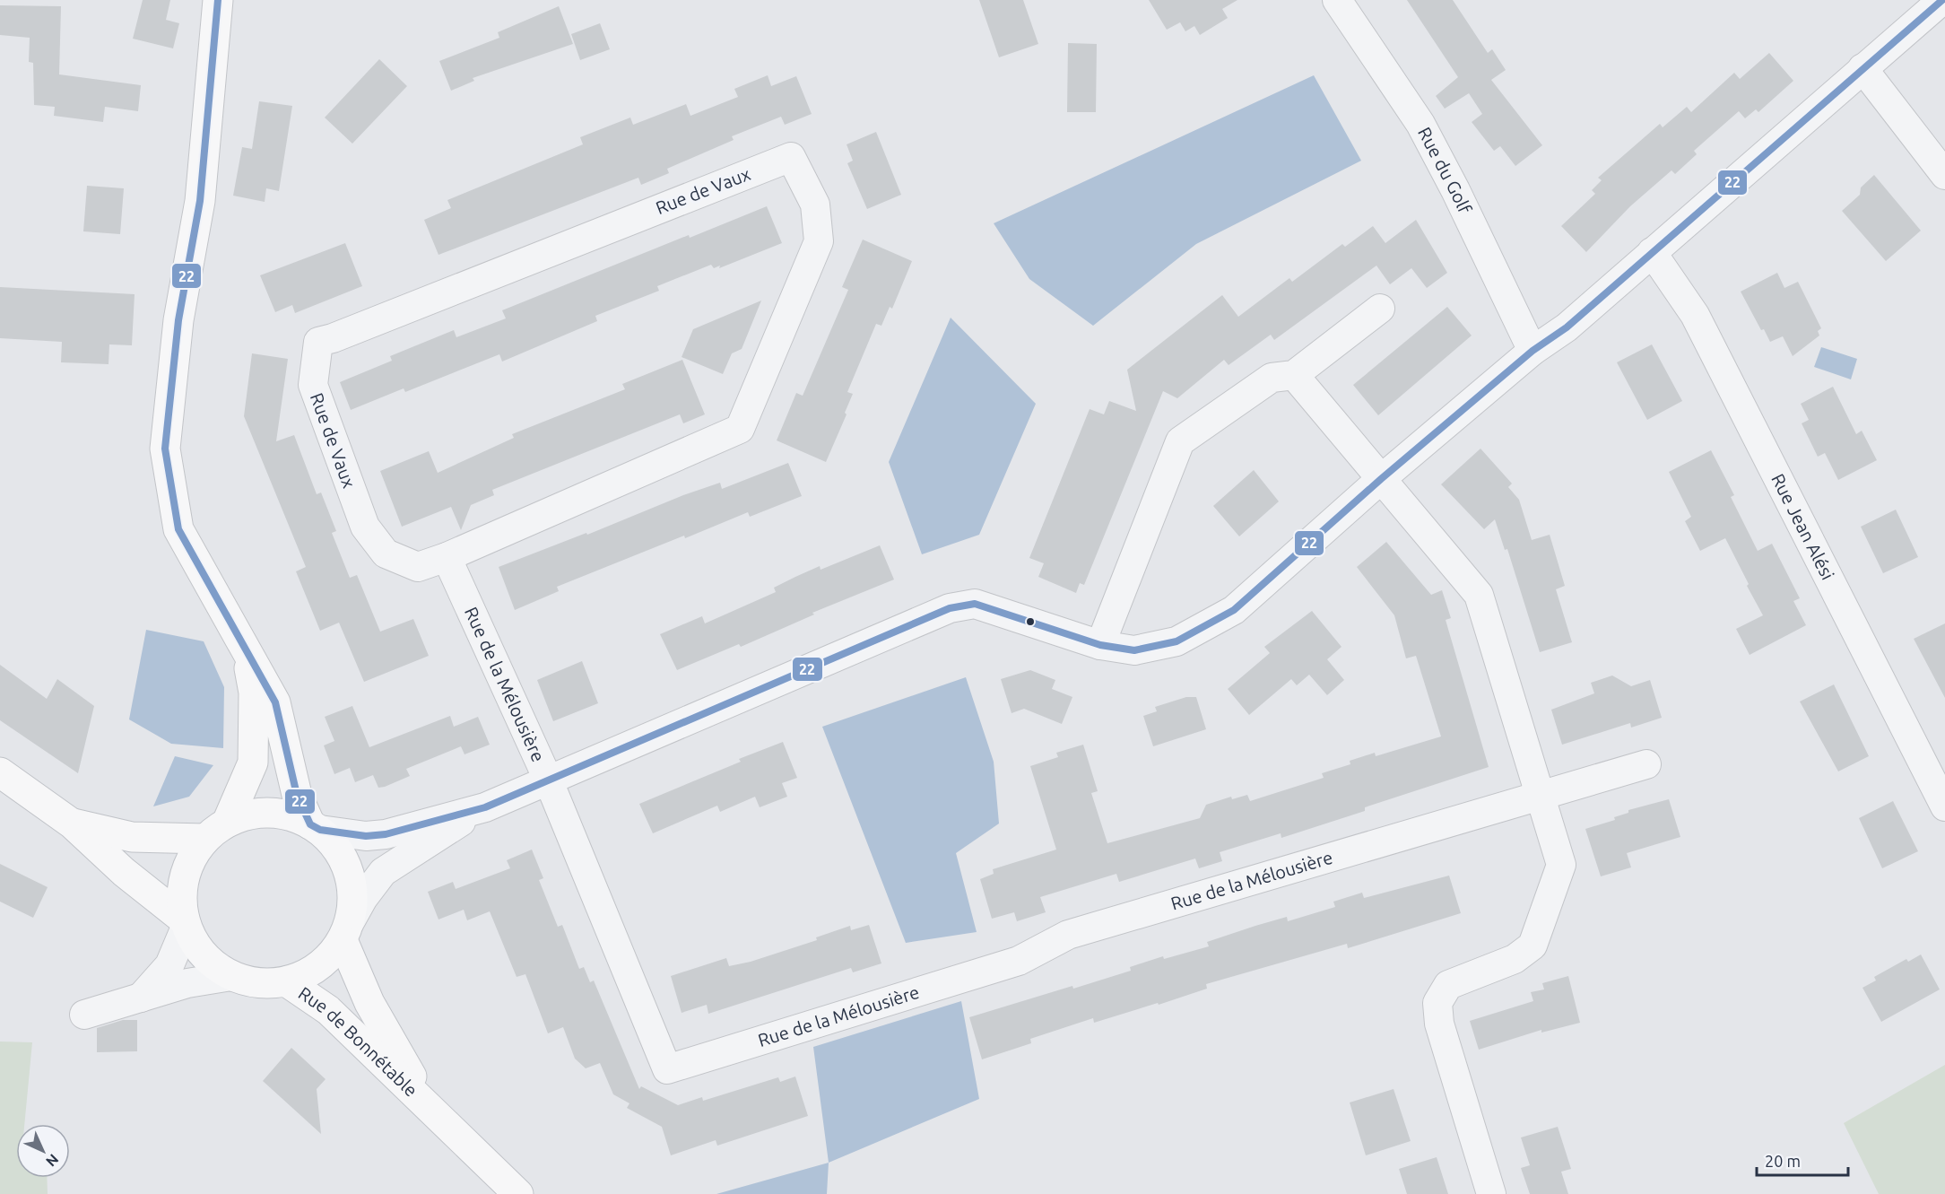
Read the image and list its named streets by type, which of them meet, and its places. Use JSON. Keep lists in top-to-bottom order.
{
  "streets": {
    "main road": ["Rue de Bonnétable"],
    "street": [
      "Rue du Golf",
      "Rue de Vaux",
      "Rue Jean Alési",
      "Rue de la Mélousière"
    ]
  },
  "crossings": [
    ["Rue de Vaux", "Rue de la Mélousière"]
  ],
  "lines": ["transit line 22"],
  "scale_bar": "20 m",
  "north": "bottom right"
}
